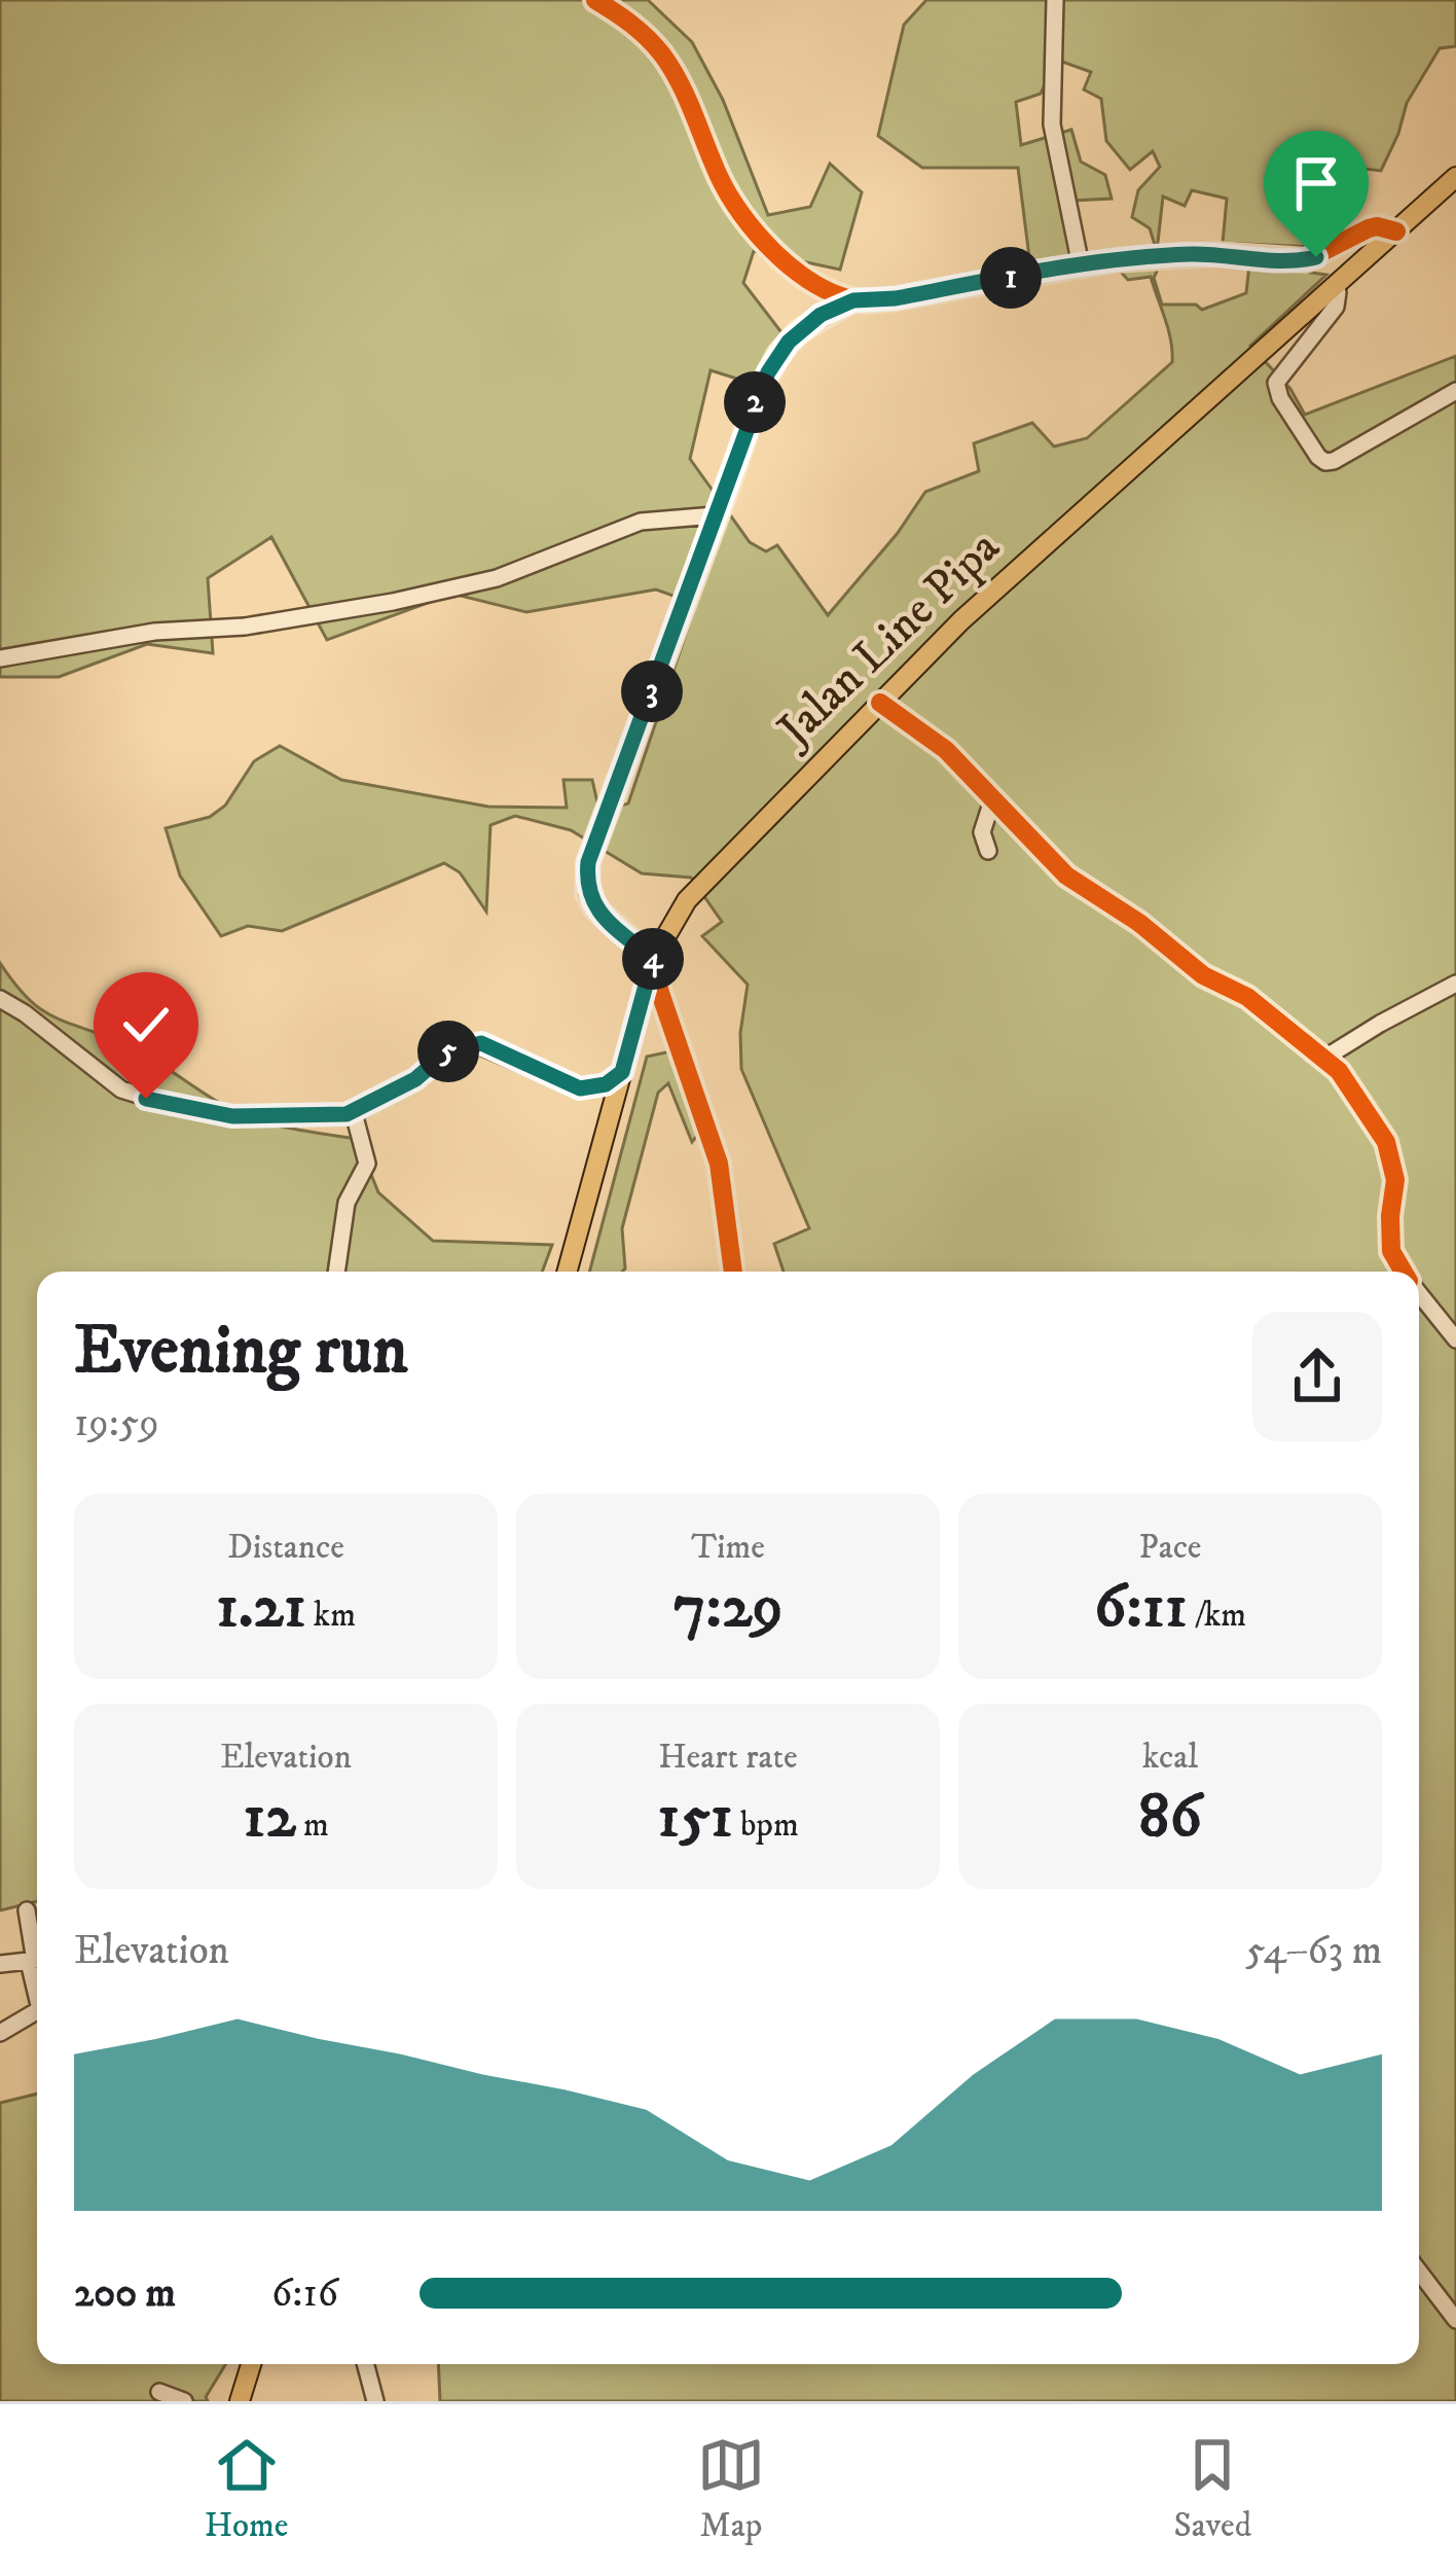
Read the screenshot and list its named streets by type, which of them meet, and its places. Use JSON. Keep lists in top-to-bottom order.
{
  "streets": {
    "main road": ["Jalan Line Pipa"]
  },
  "page": {
    "pins": [
      "1",
      "2",
      "3",
      "4",
      "5"
    ],
    "heading": ["Evening run", "19:59"],
    "stats": [
      ["Distance", "1.21 km"],
      ["Time", "7:29"],
      ["Pace", "6:11 /km"],
      ["Elevation", "12 m"],
      ["Heart rate", "151 bpm"],
      ["kcal", "86"]
    ],
    "chart": ["Elevation", "54–63 m"],
    "list": [
      {
        "name": "200 m",
        "note": "6:16"
      }
    ],
    "tabs": ["Home", "Map", "Saved"]
  }
}
